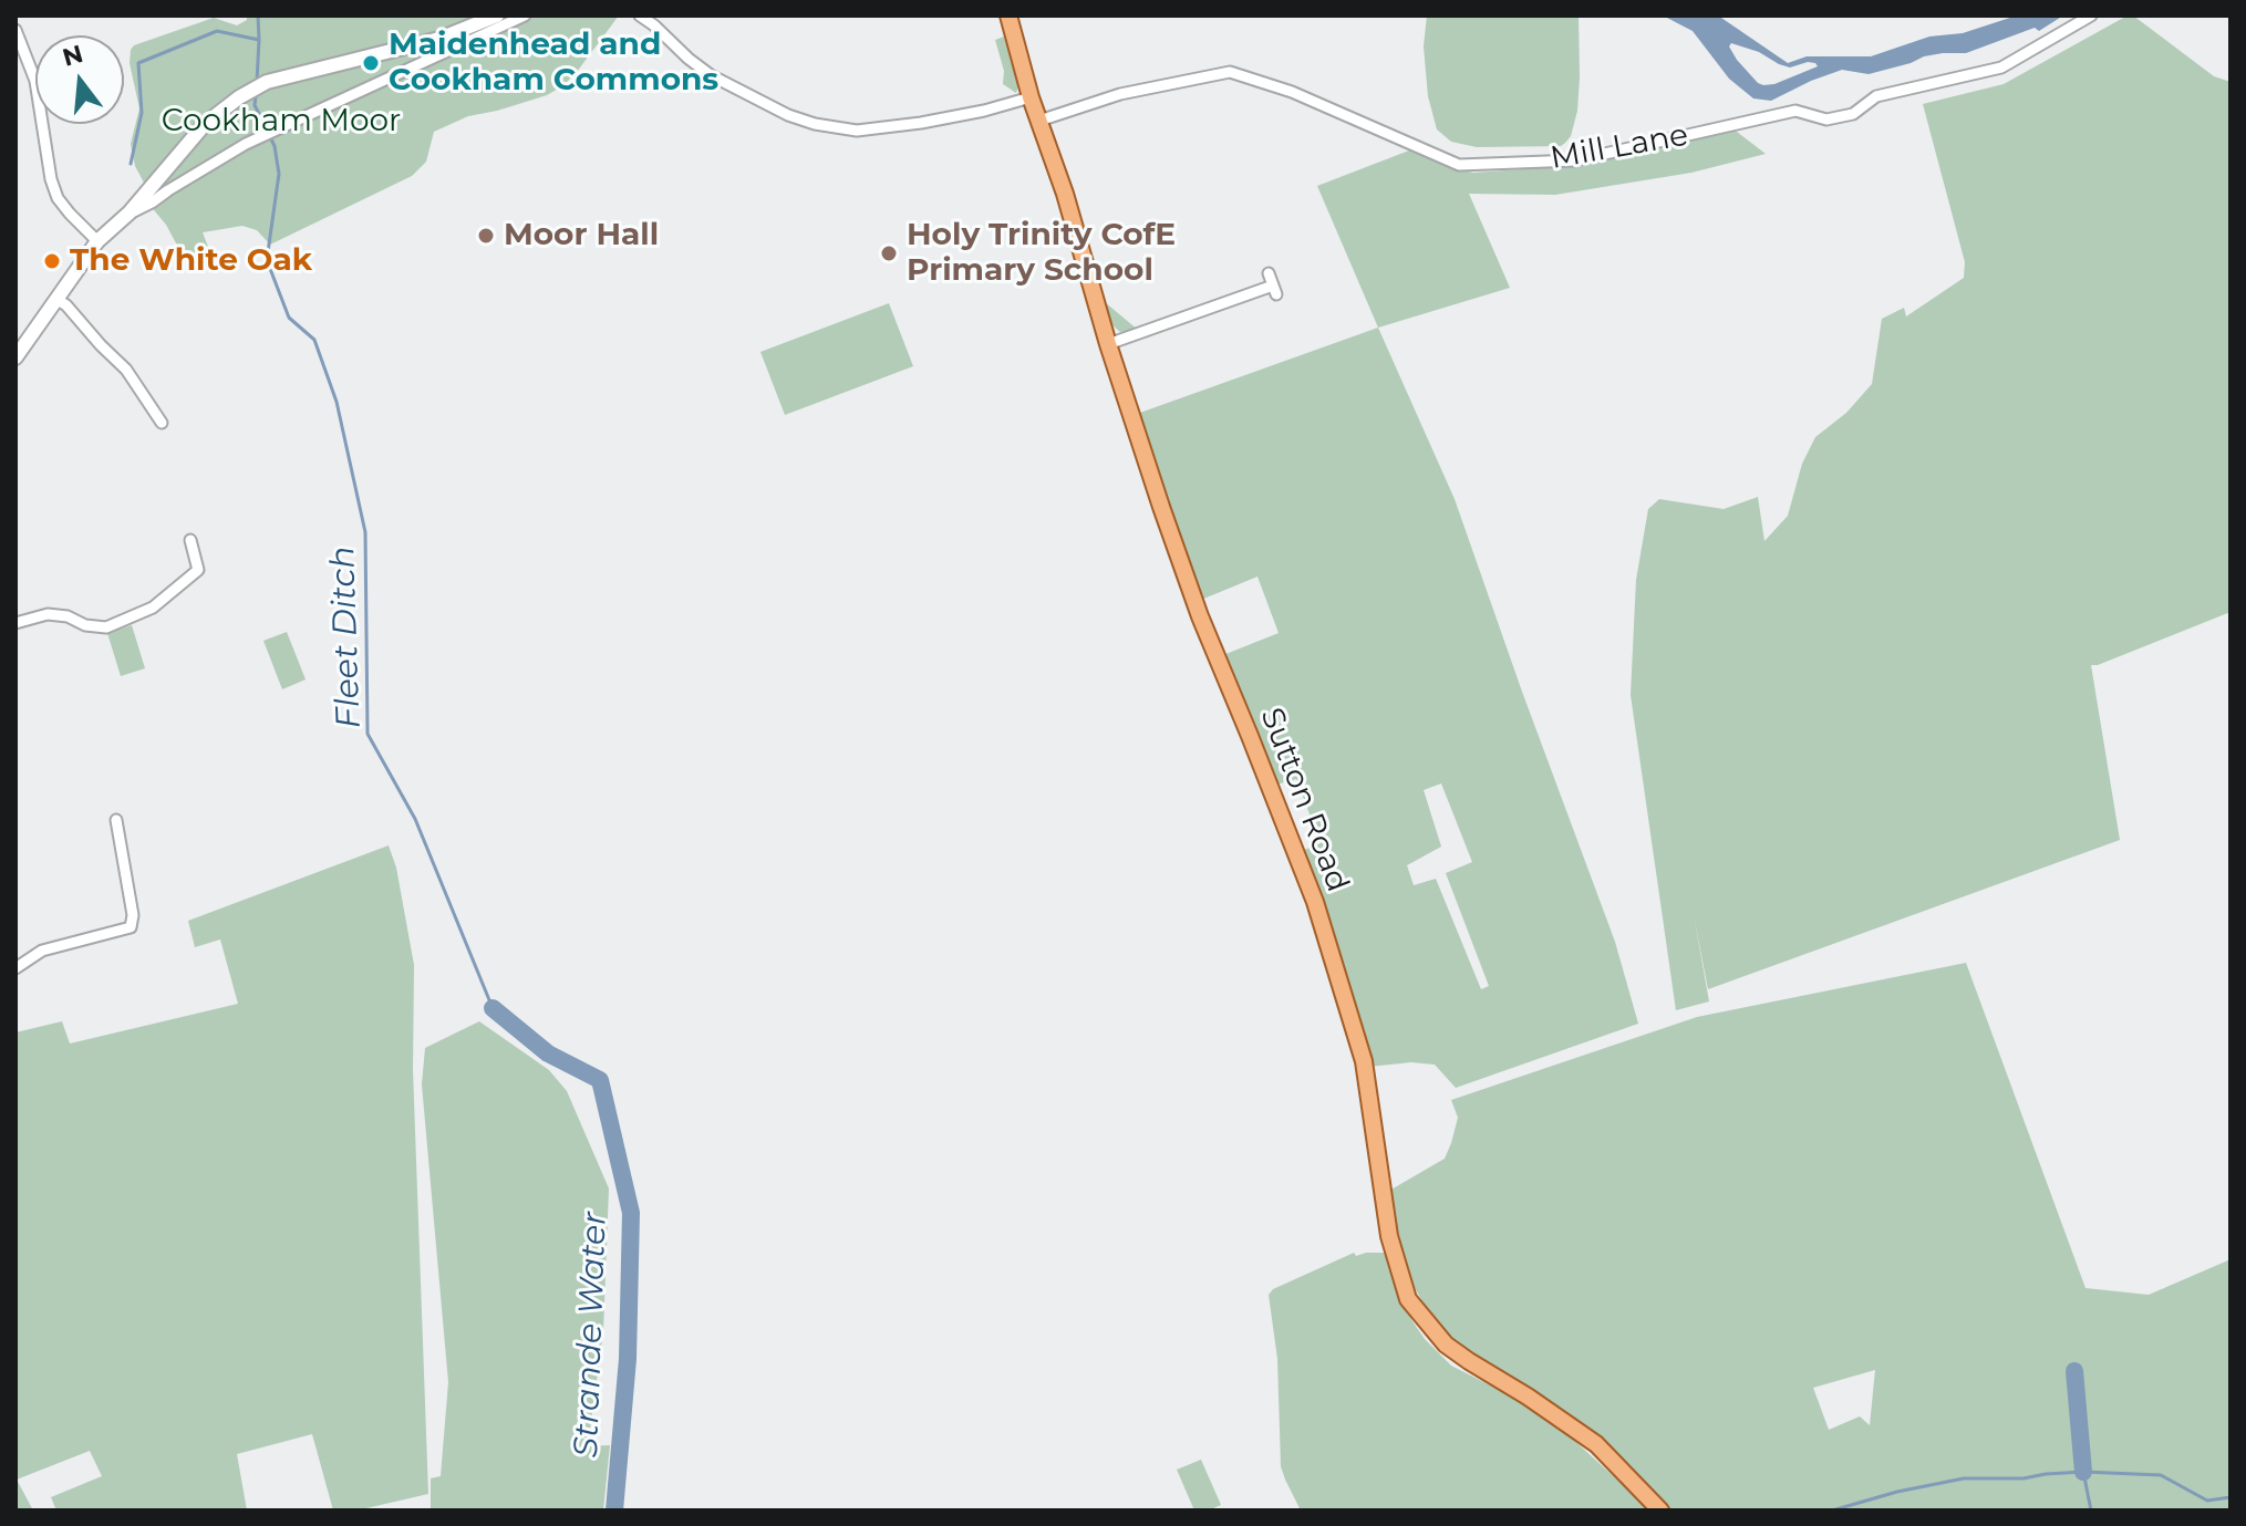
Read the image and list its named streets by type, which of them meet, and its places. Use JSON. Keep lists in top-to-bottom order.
{
  "streets": {
    "main road": ["Sutton Road"],
    "street": ["Mill Lane"]
  },
  "crossings": [
    ["Mill Lane", "Sutton Road"]
  ],
  "water": ["Fleet Ditch", "Strande Water"],
  "parks": ["Cookham Moor"],
  "places": [
    "Maidenhead and Cookham Commons",
    "Moor Hall",
    "Holy Trinity CofE Primary School",
    "The White Oak"
  ],
  "north": "top"
}
